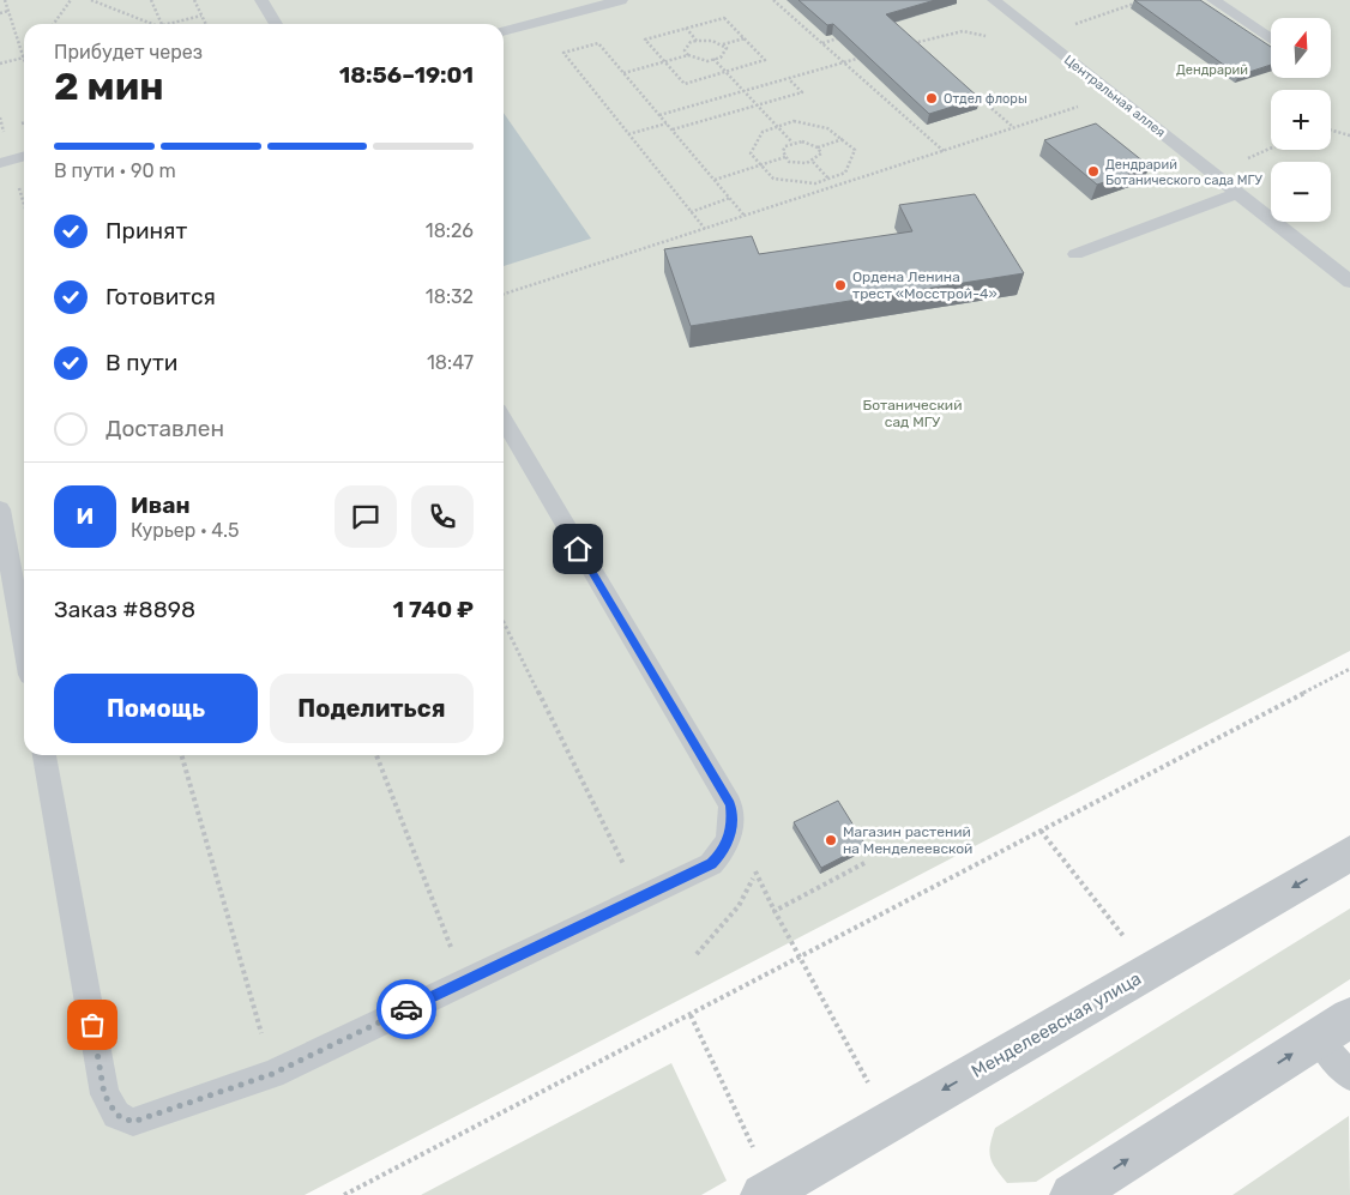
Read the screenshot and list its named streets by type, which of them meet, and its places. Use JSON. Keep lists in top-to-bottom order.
{
  "streets": {
    "street": ["Менделеевская улица"],
    "lane": ["Центральная аллея"]
  },
  "parks": ["Дендрарий", "Ботанический сад МГУ"],
  "places": [
    "Отдел флоры",
    "Дендрарий Ботанического сада МГУ",
    "Ордена Ленина трест «Мосстрой-4»",
    "Магазин растений на Менделеевской"
  ],
  "north": "top",
  "page": {
    "map_buttons": ["+", "−"],
    "heading": ["2 мин", "Прибудет через", "18:56–19:01"],
    "panel": [
      "Иван",
      "Курьер · 4.5",
      "Заказ #8898",
      "1 740 ₽"
    ],
    "bar": "В пути · 90 m",
    "list": [
      ["Принят", "18:26"],
      ["Готовится", "18:32"],
      ["В пути", "18:47"],
      "Доставлен"
    ],
    "round": "И",
    "buttons": ["Помощь", "Поделиться"]
  }
}
